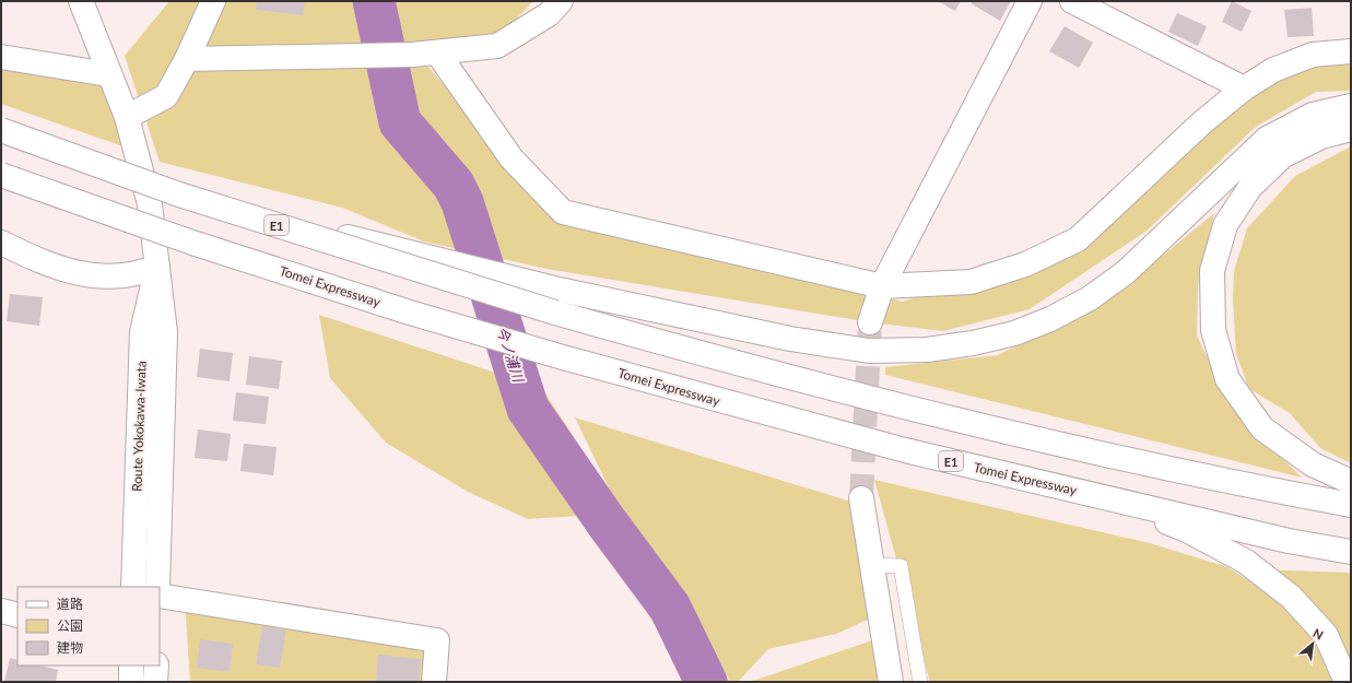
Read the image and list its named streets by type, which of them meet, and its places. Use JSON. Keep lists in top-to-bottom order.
{
  "streets": {
    "main road": ["E1", "Tomei Expressway", "Route Yokokawa-Iwata"]
  },
  "water": ["今ノ浦川"],
  "legend": ["道路", "公園", "建物"],
  "north": "top right"
}
